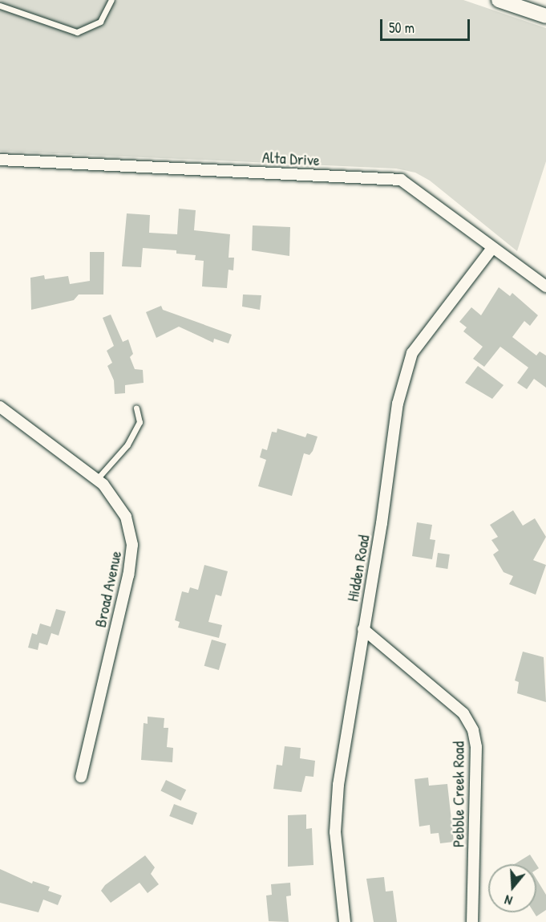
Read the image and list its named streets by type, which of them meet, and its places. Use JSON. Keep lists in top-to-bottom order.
{
  "streets": {
    "street": [
      "Alta Drive",
      "Hidden Road",
      "Broad Avenue",
      "Pebble Creek Road"
    ]
  },
  "crossings": [
    ["Alta Drive", "Hidden Road"],
    ["Hidden Road", "Pebble Creek Road"]
  ],
  "scale_bar": "50 m",
  "north": "bottom"
}
